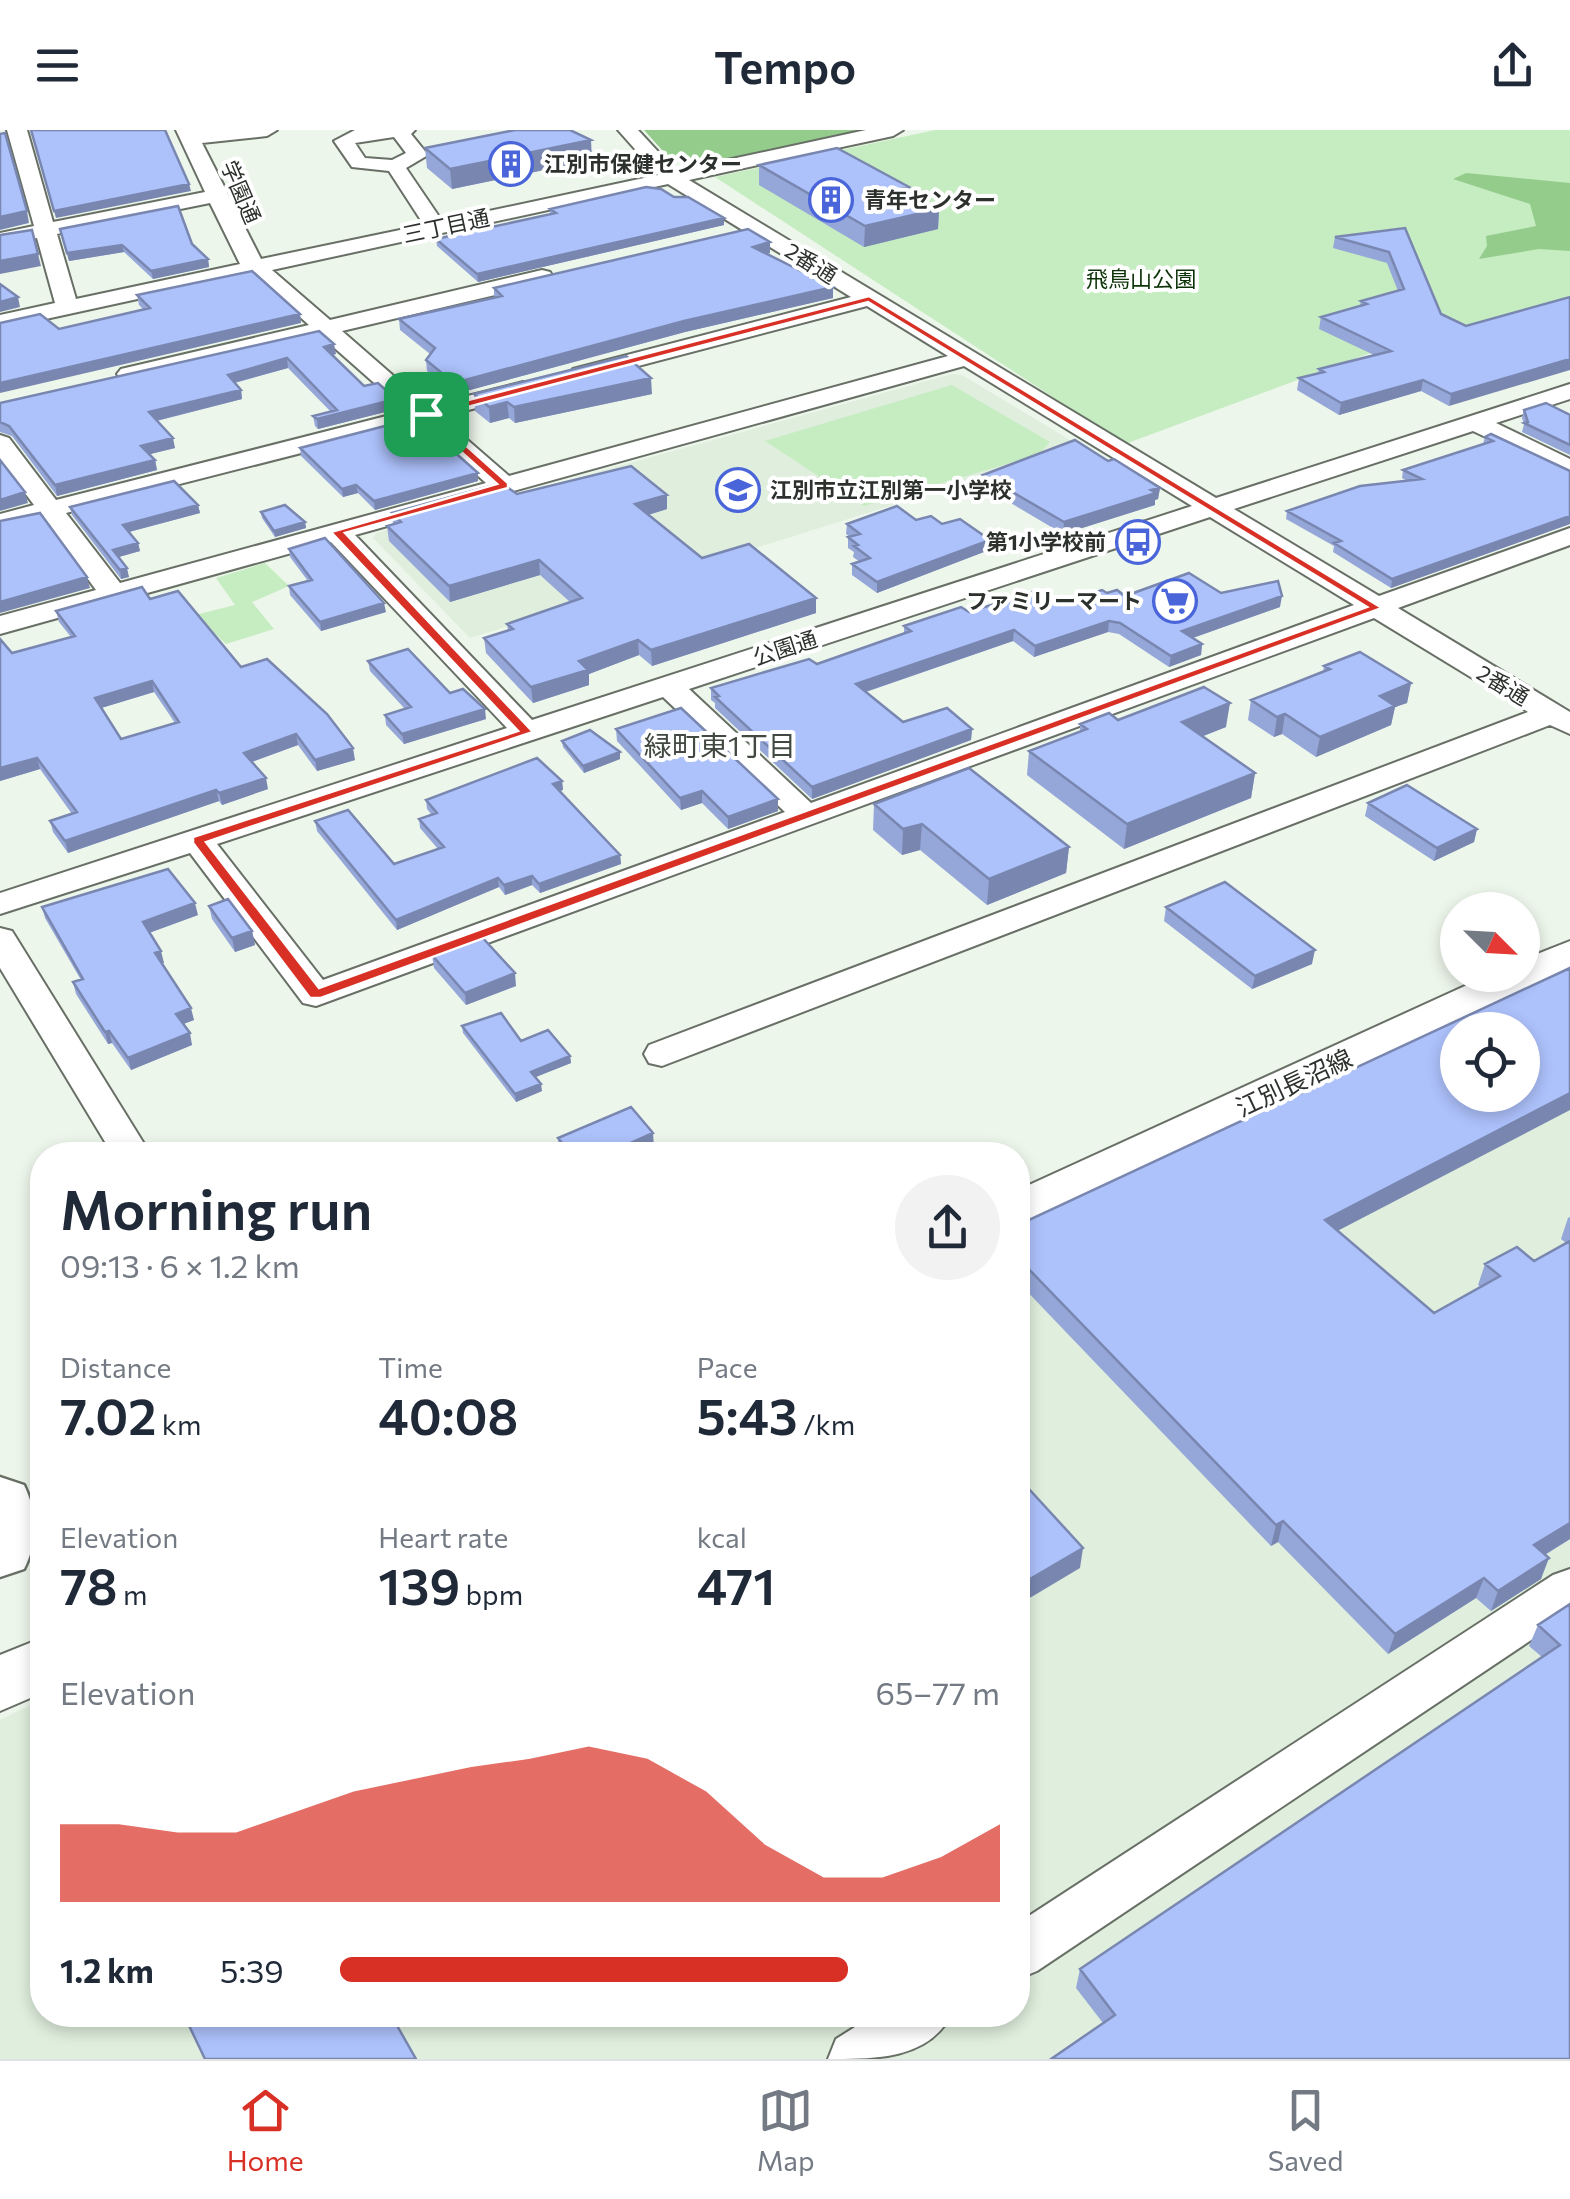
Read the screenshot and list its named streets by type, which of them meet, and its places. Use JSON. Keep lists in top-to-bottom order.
{
  "streets": {
    "main road": ["江別長沼線"],
    "street": [
      "学園通",
      "三丁目通",
      "2番通",
      "公園通"
    ]
  },
  "crossings": [
    ["学園通", "三丁目通"],
    ["三丁目通", "2番通"],
    ["2番通", "公園通"]
  ],
  "districts": ["緑町東1丁目"],
  "parks": ["飛鳥山公園"],
  "places": {
    "building": ["江別市保健センター", "青年センター"],
    "school or university": ["江別市立江別第一小学校"],
    "bus stop": ["第1小学校前"],
    "supermarket": ["ファミリーマート"]
  },
  "north": "bottom right",
  "page": {
    "header": "Tempo",
    "heading": ["Morning run", "09:13 · 6 × 1.2 km"],
    "stats": [
      ["Distance", "7.02 km"],
      ["Time", "40:08"],
      ["Pace", "5:43 /km"],
      ["Elevation", "78 m"],
      ["Heart rate", "139 bpm"],
      ["kcal", "471"]
    ],
    "chart": ["Elevation", "65–77 m"],
    "list": [
      {
        "name": "1.2 km",
        "note": "5:39"
      }
    ],
    "tabs": ["Home", "Map", "Saved"]
  }
}
